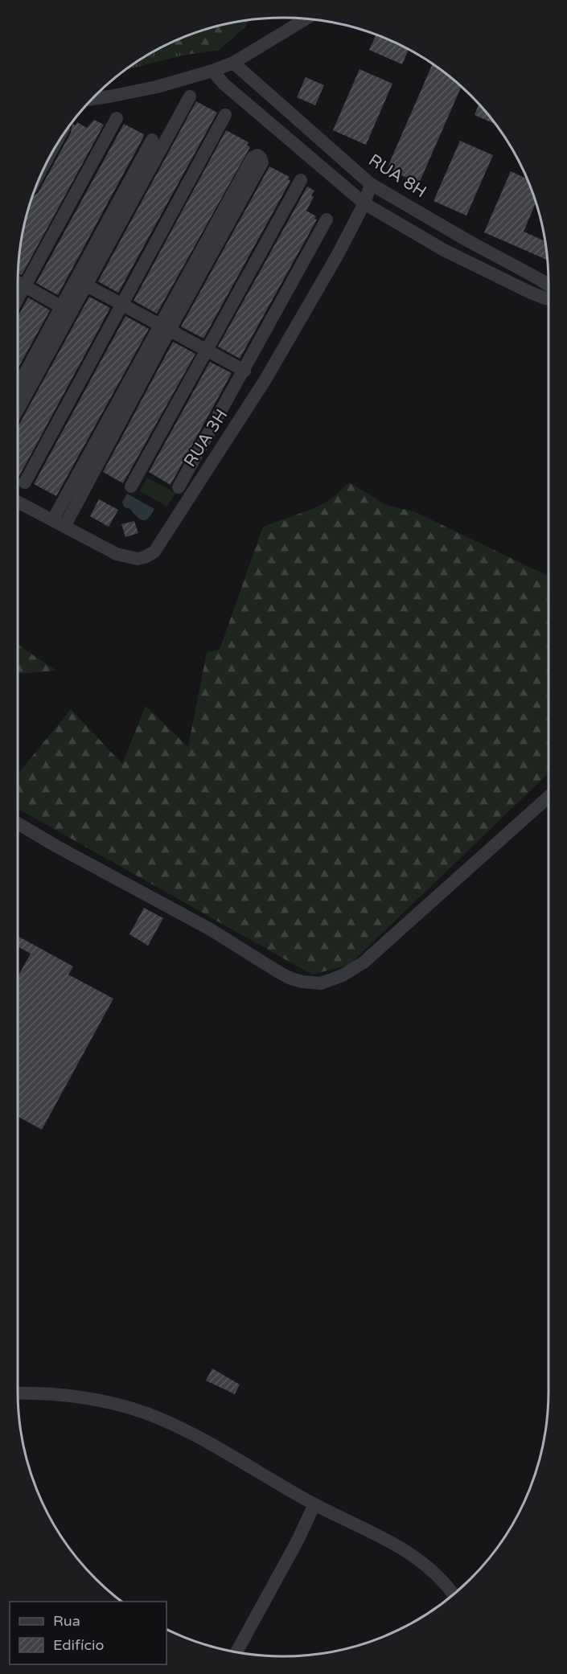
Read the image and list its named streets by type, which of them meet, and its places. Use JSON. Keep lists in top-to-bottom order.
{
  "streets": {
    "street": ["RUA 8H", "RUA 3H"]
  },
  "crossings": [
    ["RUA 8H", "RUA 3H"]
  ],
  "legend": ["Rua", "Edifício"]
}
